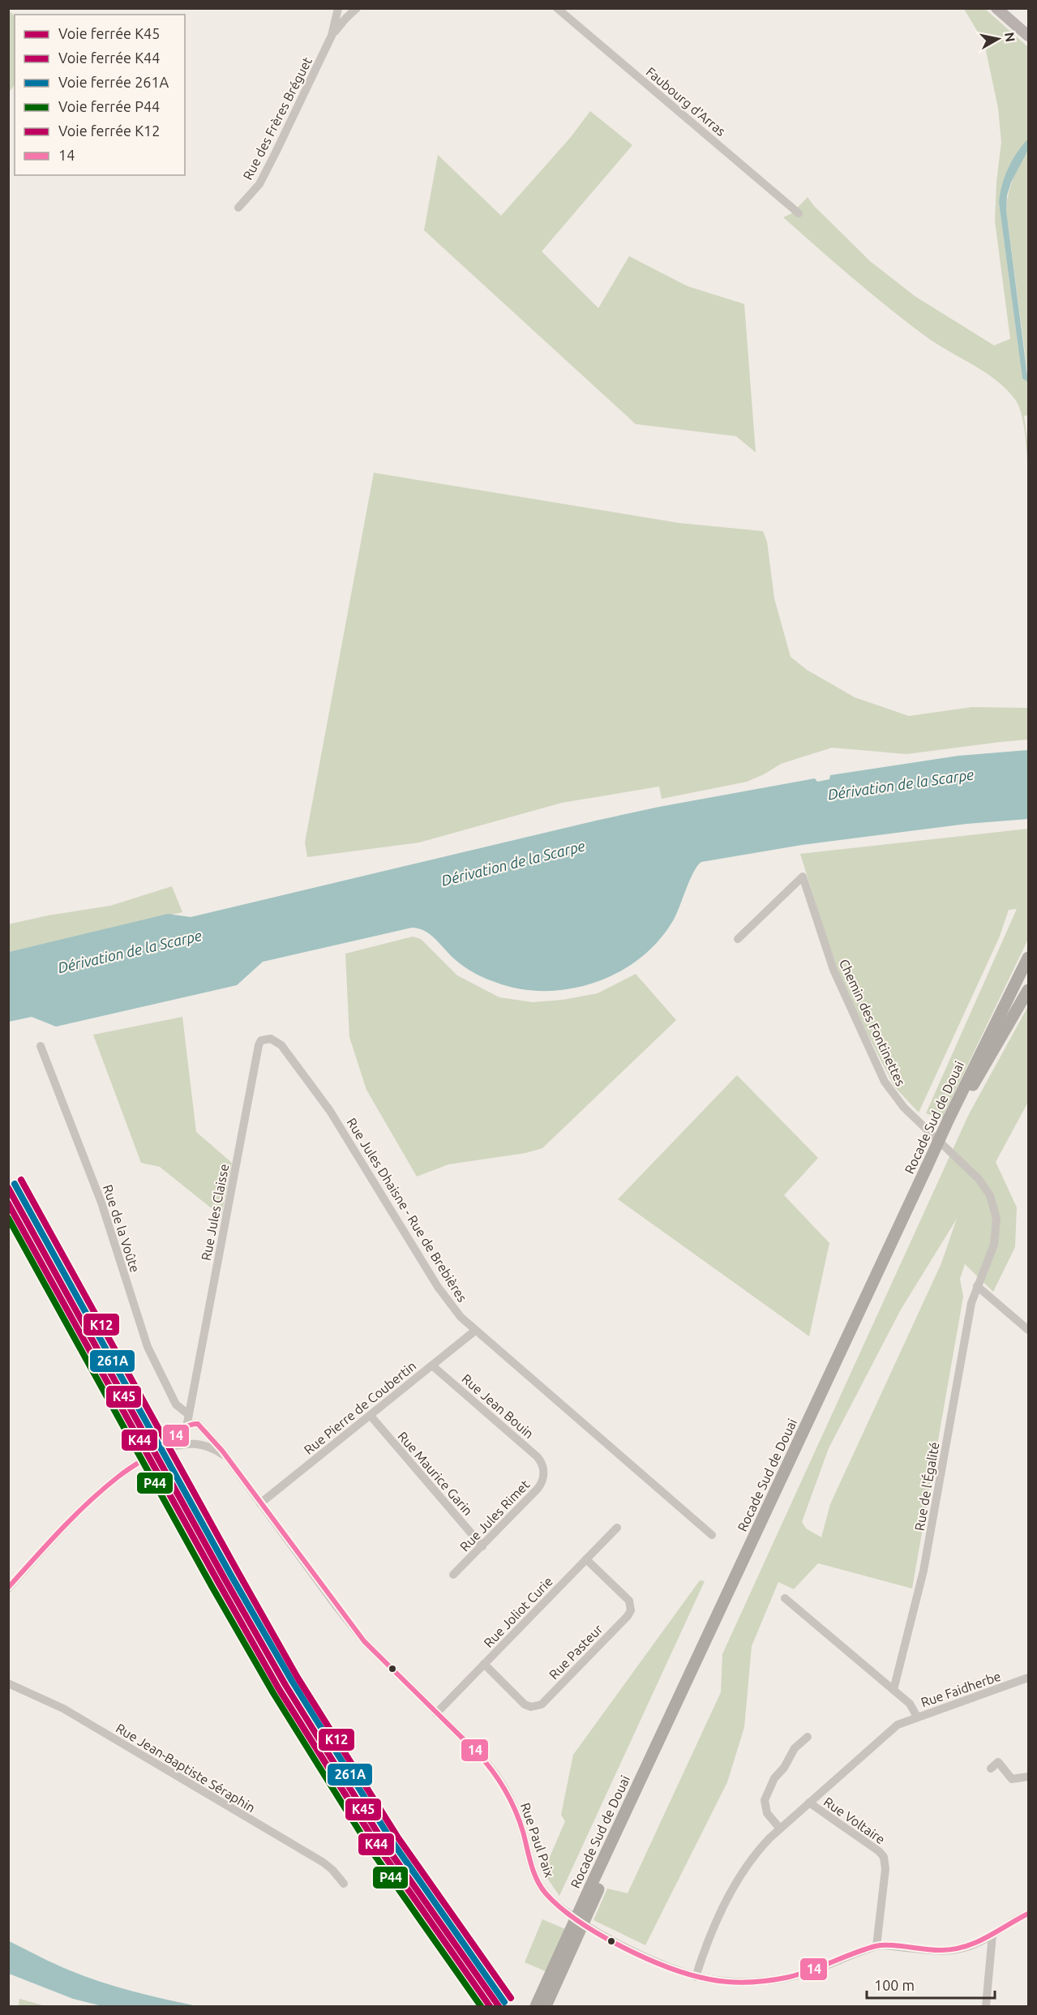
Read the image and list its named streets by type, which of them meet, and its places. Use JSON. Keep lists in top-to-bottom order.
{
  "streets": {
    "highway": ["Rocade Sud de Douai"],
    "street": [
      "Faubourg d'Arras",
      "Rue des Frères Bréguet",
      "Chemin des Fontinettes",
      "Rue Jules Dhaisne - Rue de Brebières",
      "Rue Jules Claisse",
      "Rue de la Voûte",
      "Rue Jean Bouin",
      "Rue Pierre de Coubertin",
      "Rue Maurice Garin",
      "Rue de l'Égalité",
      "Rue Jules Rimet",
      "Rue Joliot Curie",
      "Rue Pasteur",
      "Rue Faidherbe",
      "Rue Jean-Baptiste Séraphin",
      "Rue Voltaire",
      "Rue Paul Paix"
    ]
  },
  "crossings": [
    ["Chemin des Fontinettes", "Rue de l'Égalité"],
    ["Rue Jules Dhaisne - Rue de Brebières", "Rue Jules Claisse"],
    ["Rue Jules Dhaisne - Rue de Brebières", "Rue Pierre de Coubertin"],
    ["Rue Jules Claisse", "Rue de la Voûte"],
    ["Rue Jules Claisse", "Rue Paul Paix"],
    ["Rue Jean Bouin", "Rue Pierre de Coubertin"],
    ["Rue Jean Bouin", "Rue Jules Rimet"],
    ["Rue Pierre de Coubertin", "Rue Maurice Garin"],
    ["Rue Pierre de Coubertin", "Rue Paul Paix"],
    ["Rue Maurice Garin", "Rue Jules Rimet"],
    ["Rue Joliot Curie", "Rue Pasteur"],
    ["Rue Joliot Curie", "Rue Paul Paix"],
    ["Rue Faidherbe", "Rue Voltaire"],
    ["Rue Faidherbe", "Rue Paul Paix"],
    ["Rue Voltaire", "Rue Paul Paix"]
  ],
  "water": ["Dérivation de la Scarpe"],
  "lines": [
    "rail line K12",
    "rail line 261A",
    "rail line K45",
    "rail line K44",
    "rail line P44",
    "transit line 14"
  ],
  "legend": [
    "Voie ferrée K45",
    "Voie ferrée K44",
    "Voie ferrée 261A",
    "Voie ferrée P44",
    "Voie ferrée K12",
    "14"
  ],
  "scale_bar": "100 m",
  "north": "right"
}
